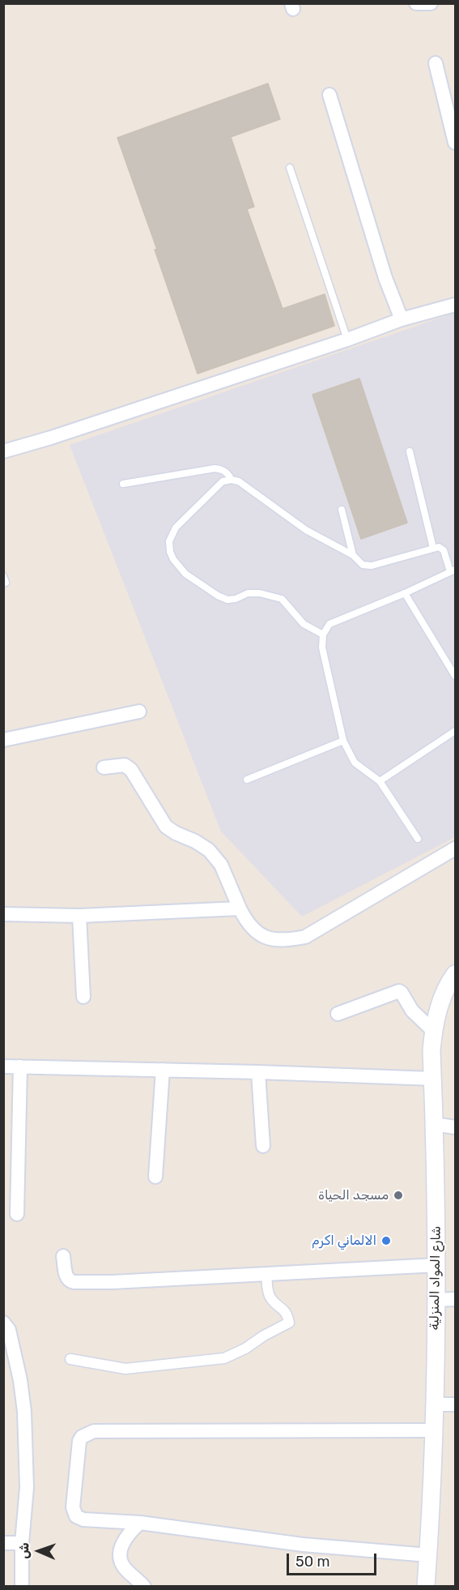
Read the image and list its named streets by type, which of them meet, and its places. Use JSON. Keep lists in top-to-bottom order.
{
  "streets": {
    "street": ["شارع المواد المنزلية"]
  },
  "places": ["مسجد الحياة", "الالماني اكرم"],
  "scale_bar": "50 m",
  "north": "left"
}
